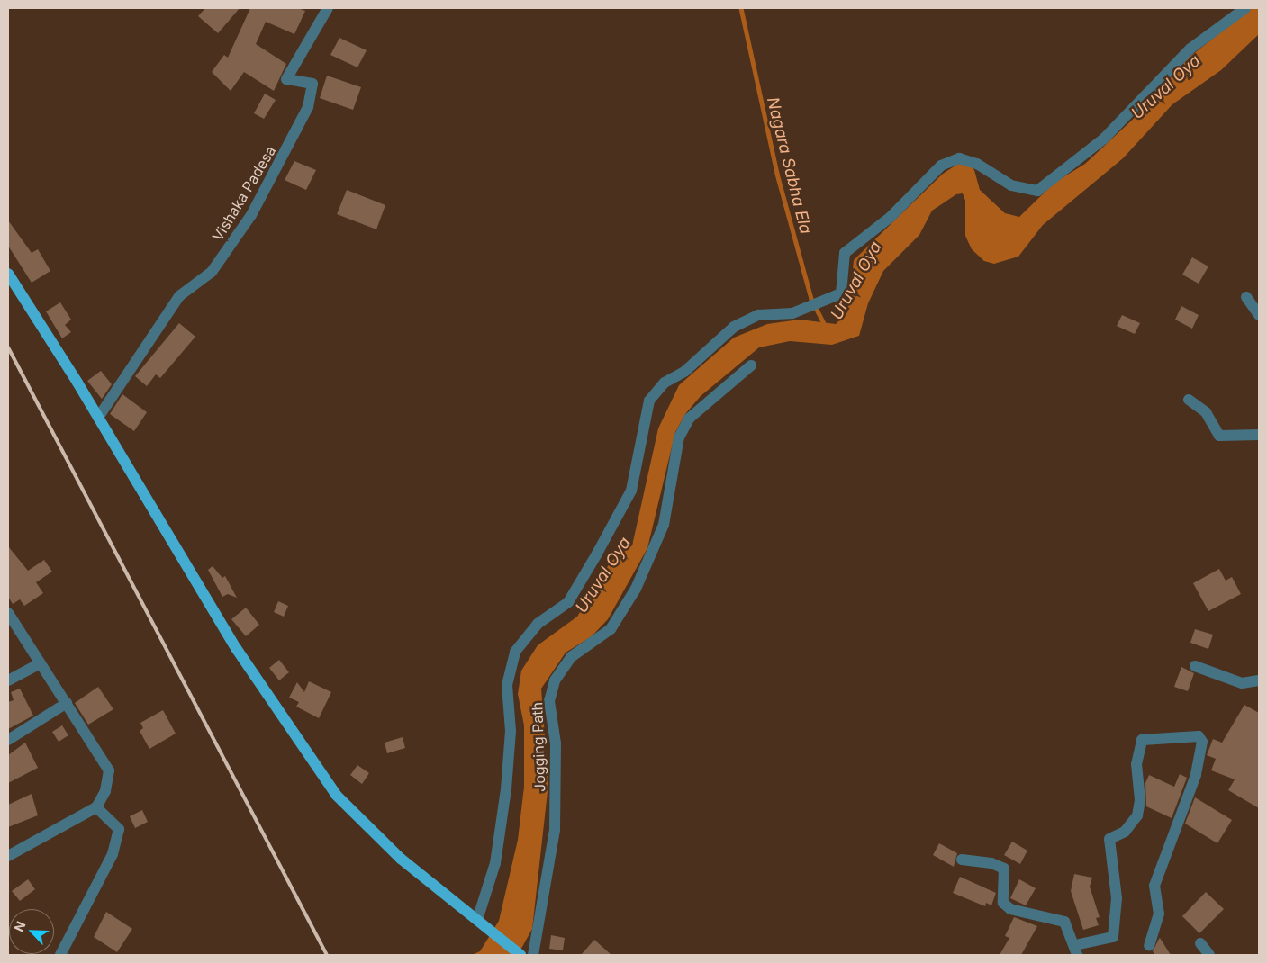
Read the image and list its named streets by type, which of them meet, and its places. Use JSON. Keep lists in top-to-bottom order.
{
  "streets": {
    "street": ["Vishaka Padesa", "Jogging Path"]
  },
  "water": ["Uruval Oya", "Nagara Sabha Ela"],
  "north": "top left"
}
